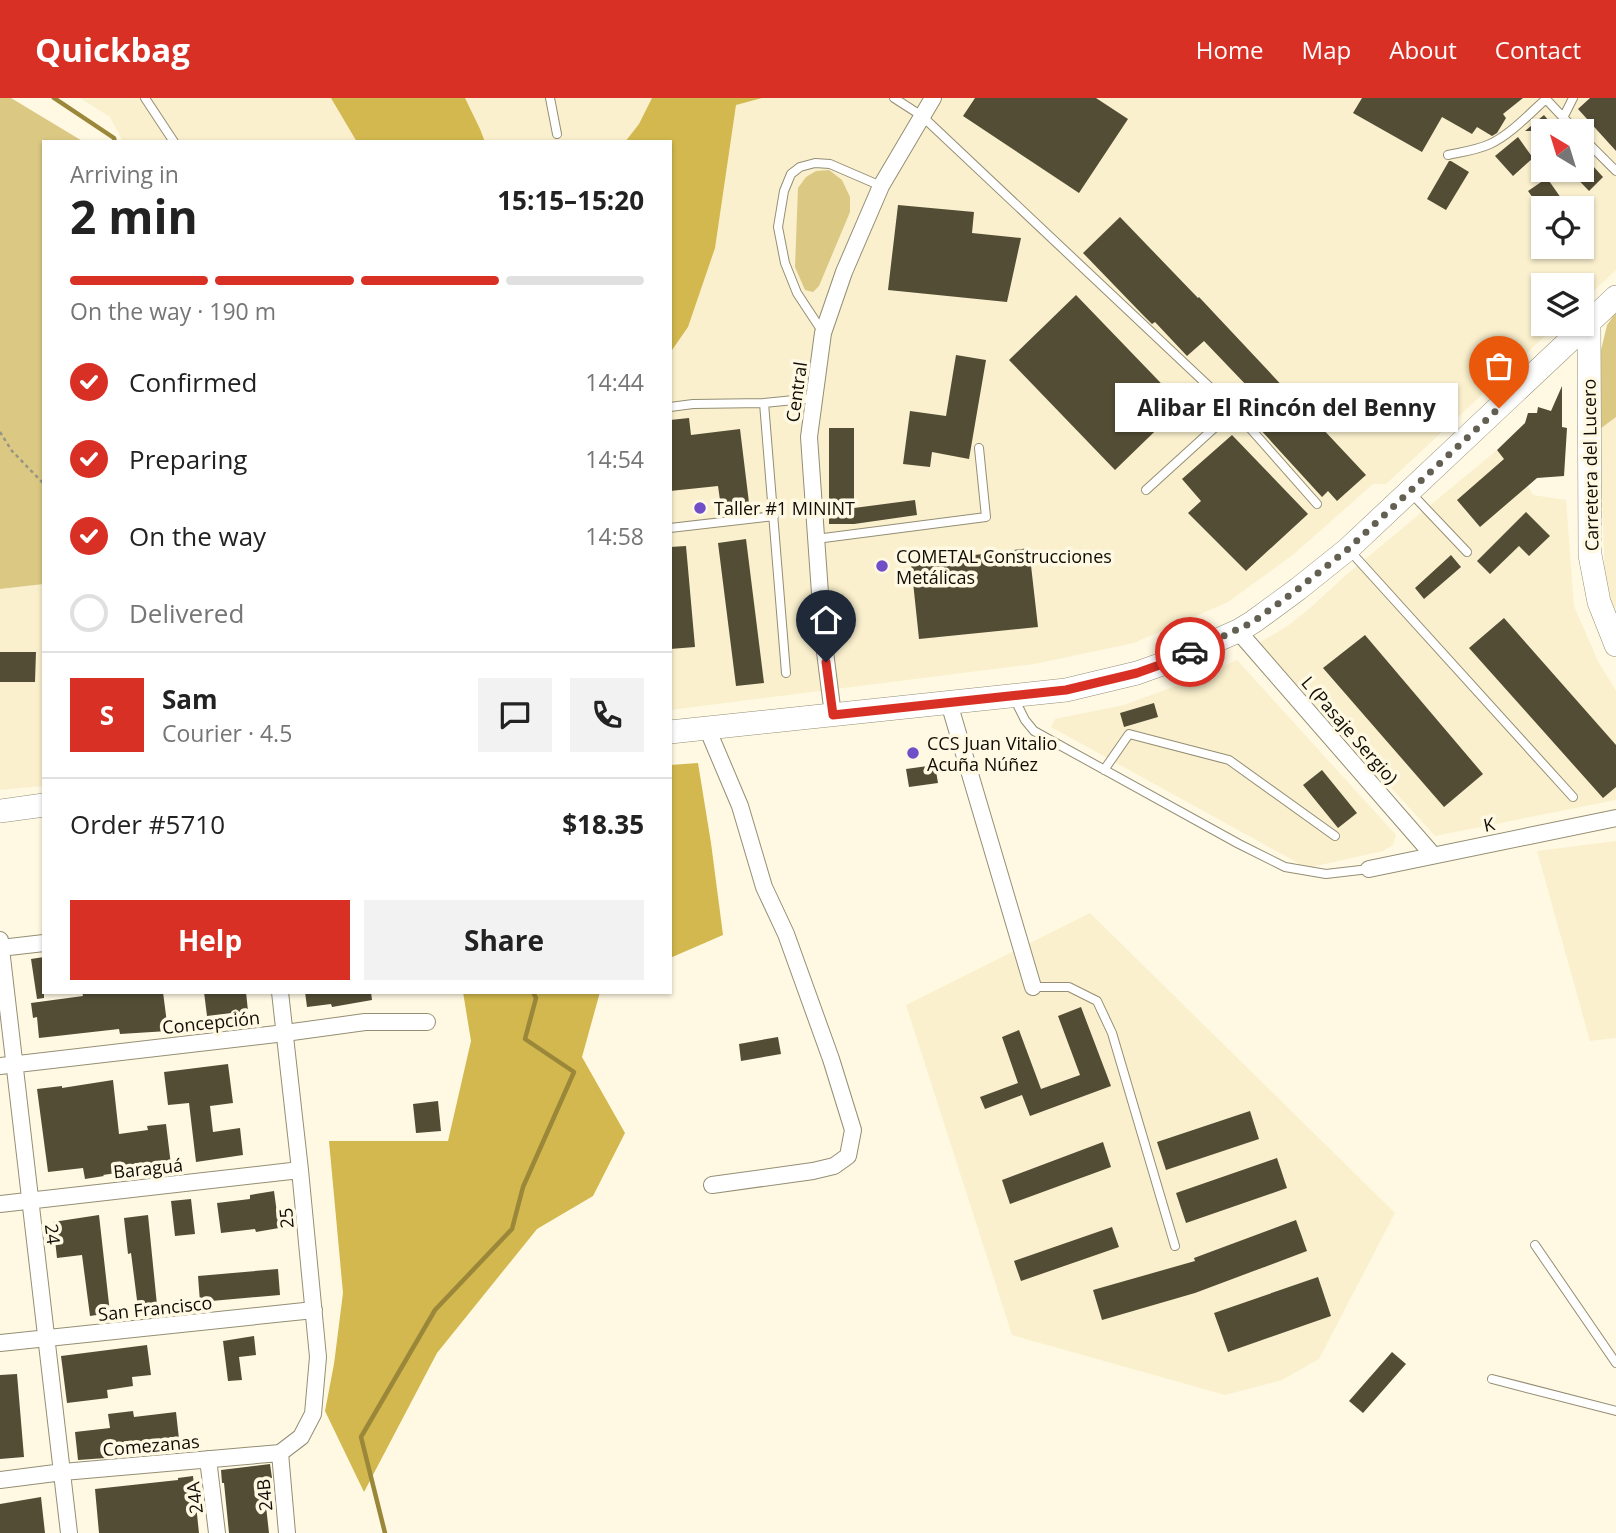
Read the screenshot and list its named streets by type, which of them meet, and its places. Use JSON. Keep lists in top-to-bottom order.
{
  "streets": {
    "main road": ["Carretera del Lucero"],
    "street": [
      "Central",
      "L (Pasaje Sergio)",
      "K",
      "Concepción",
      "Baraguá",
      "25",
      "24",
      "San Francisco",
      "Comezanas",
      "24B",
      "24A"
    ]
  },
  "crossings": [
    ["L (Pasaje Sergio)", "K"],
    ["Concepción", "25"],
    ["Concepción", "24"],
    ["Baraguá", "25"],
    ["Baraguá", "24"],
    ["25", "San Francisco"],
    ["25", "Comezanas"],
    ["25", "24B"],
    ["24", "San Francisco"],
    ["24", "Comezanas"],
    ["Comezanas", "24B"],
    ["Comezanas", "24A"]
  ],
  "places": [
    "Alibar El Rincón del Benny",
    "Taller #1 MININT",
    "COMETAL Construcciones Metálicas",
    "CCS Juan Vitalio Acuña Núñez"
  ],
  "north": "top left",
  "page": {
    "header": "Quickbag",
    "nav": [
      "Home",
      "Map",
      "About",
      "Contact"
    ],
    "heading": ["2 min", "Arriving in", "15:15–15:20"],
    "panel": [
      "Sam",
      "Courier · 4.5",
      "Order #5710",
      "$18.35"
    ],
    "bar": "On the way · 190 m",
    "list": [
      ["Confirmed", "14:44"],
      ["Preparing", "14:54"],
      ["On the way", "14:58"],
      "Delivered"
    ],
    "bubble": "Alibar El Rincón del Benny",
    "round": "S",
    "buttons": ["Help", "Share"]
  }
}
